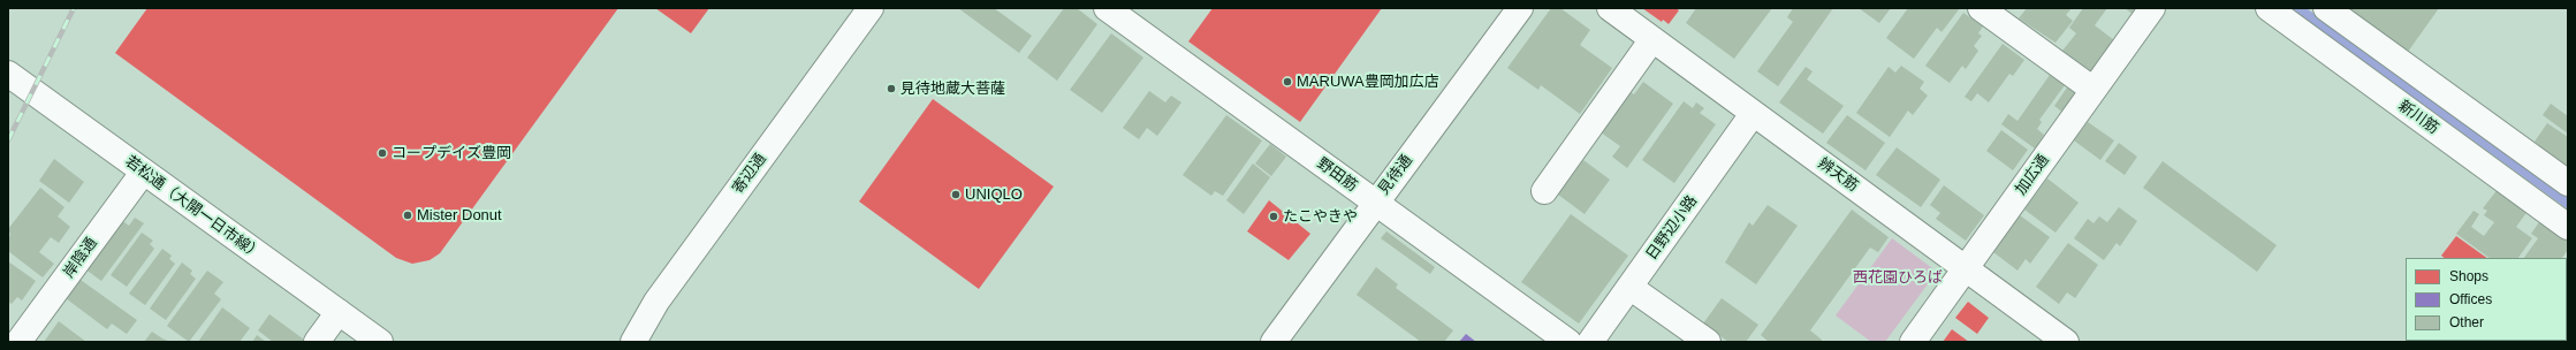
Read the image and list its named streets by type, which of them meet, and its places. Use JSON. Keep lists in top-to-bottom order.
{
  "streets": {
    "street": [
      "新川筋",
      "寄辺通",
      "野田筋",
      "見待通",
      "辨天筋",
      "加広通",
      "若松通（大開一日市線）",
      "日野辺小路",
      "岸陰通"
    ]
  },
  "crossings": [
    ["野田筋", "見待通"],
    ["辨天筋", "加広通"],
    ["辨天筋", "日野辺小路"],
    ["若松通（大開一日市線）", "岸陰通"]
  ],
  "parks": ["西花園ひろば"],
  "places": [
    "MARUWA豊岡加広店",
    "見待地蔵大菩薩",
    "コープデイズ豊岡",
    "UNIQLO",
    "Mister Donut",
    "たこやきや"
  ],
  "legend": ["Shops", "Offices", "Other"]
}
